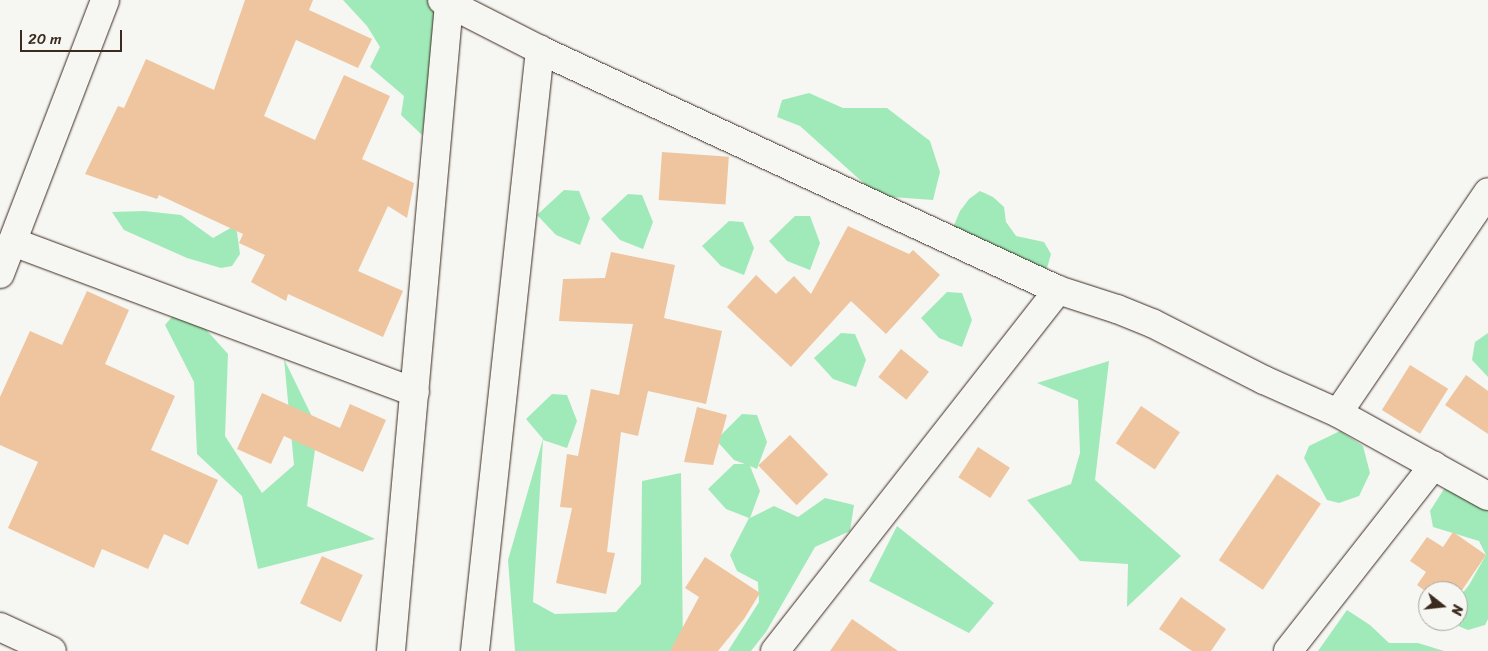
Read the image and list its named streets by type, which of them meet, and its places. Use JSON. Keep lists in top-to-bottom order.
{
  "scale_bar": "20 m",
  "north": "right"
}
